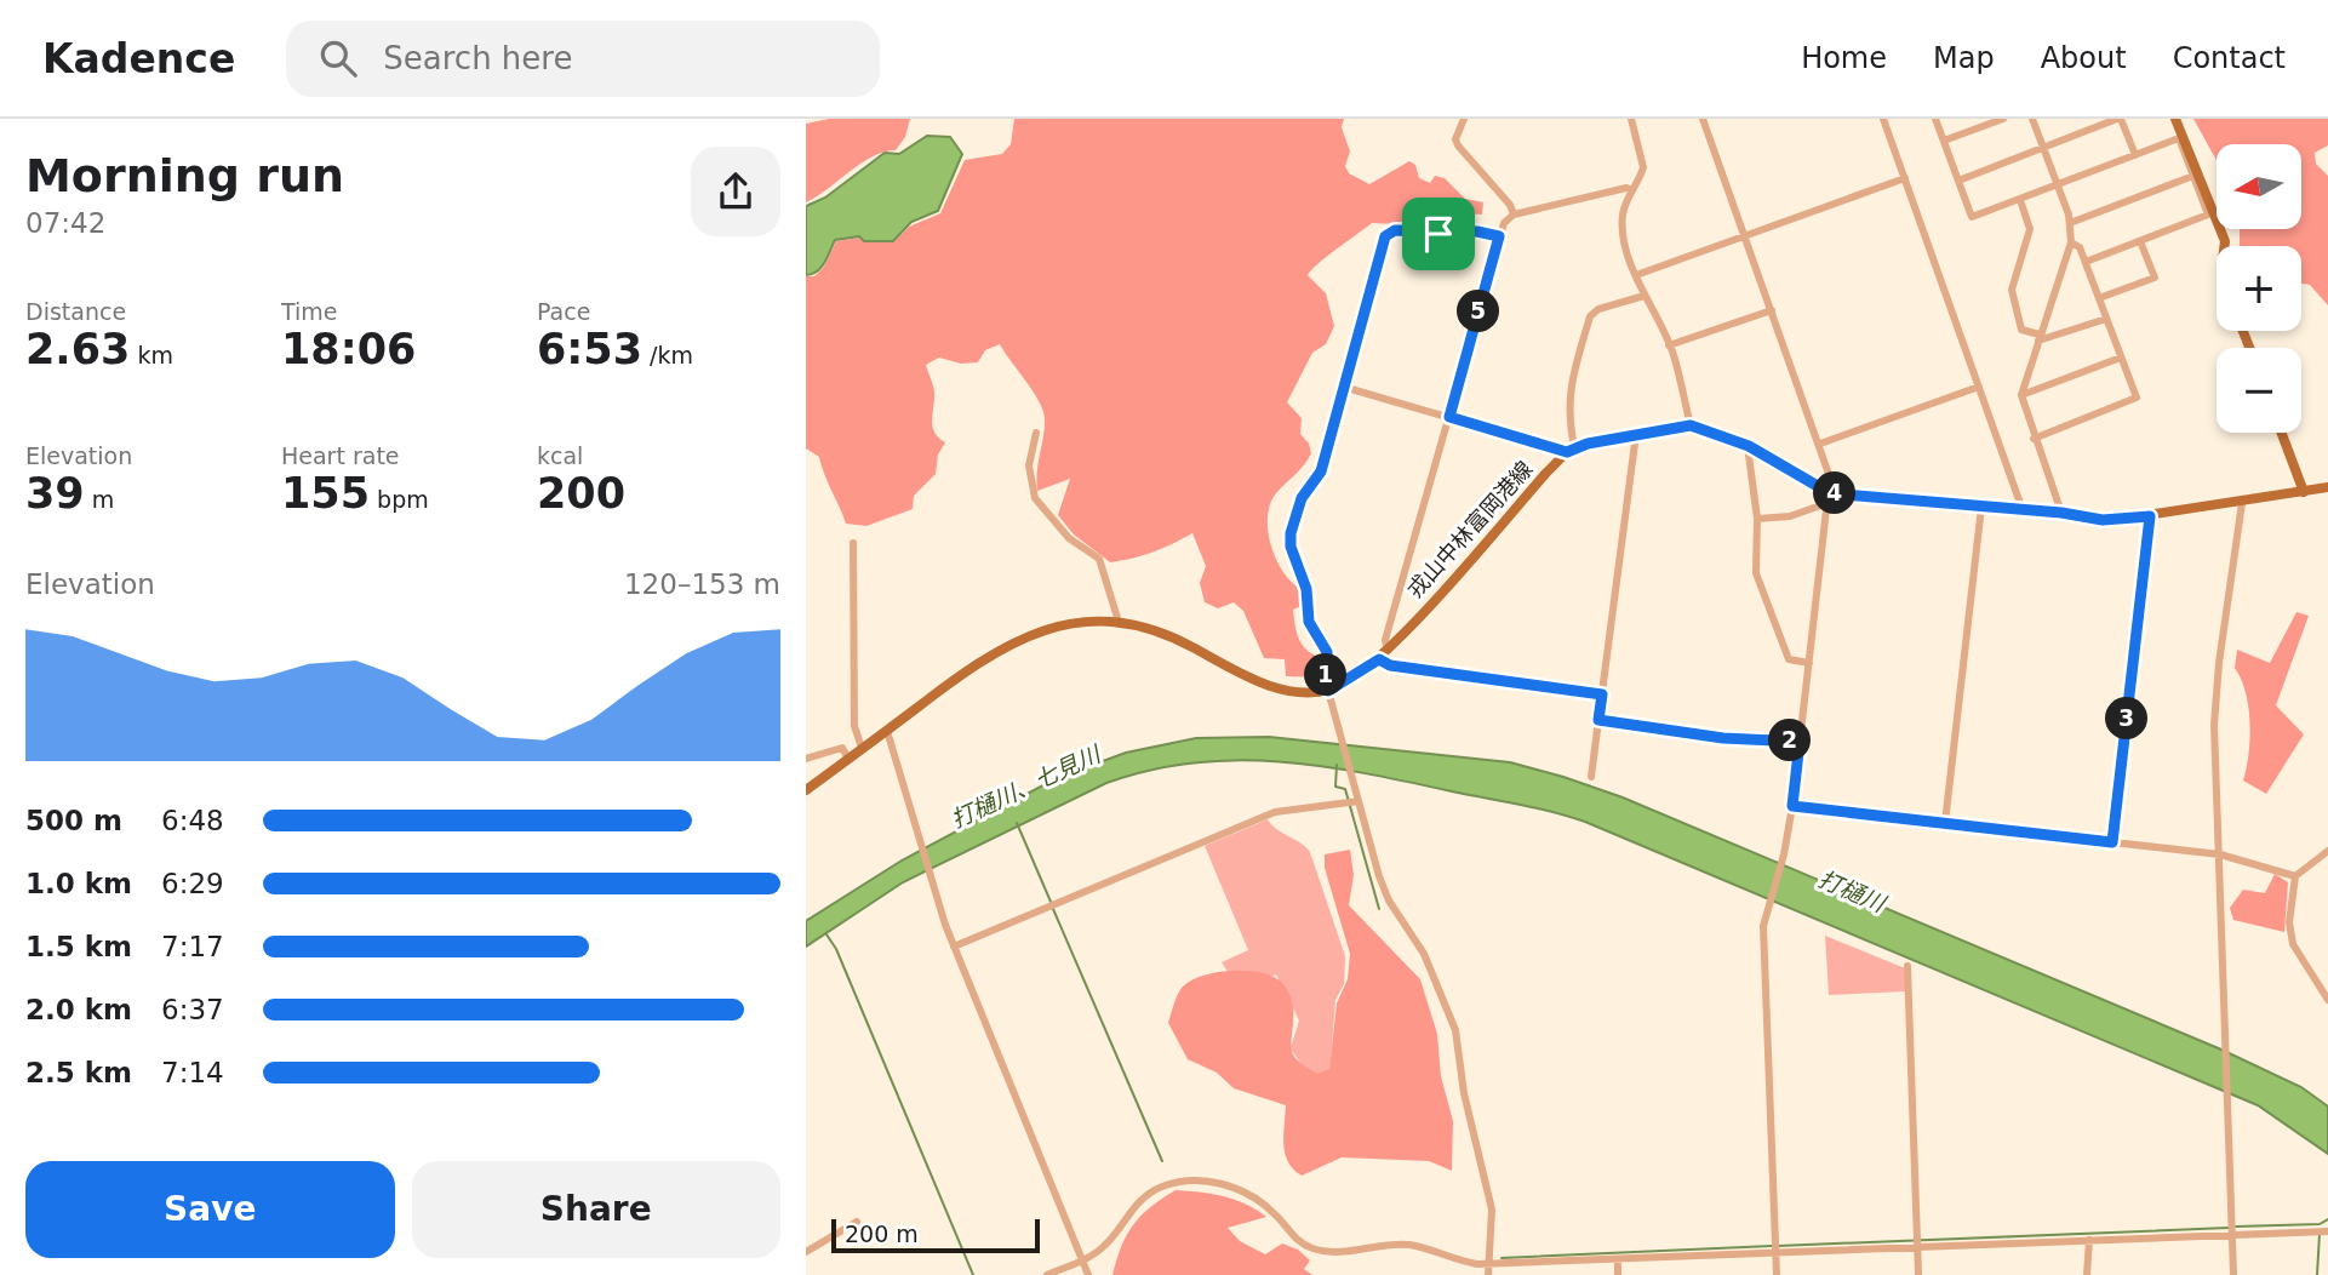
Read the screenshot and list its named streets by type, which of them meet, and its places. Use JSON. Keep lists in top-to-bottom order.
{
  "streets": {
    "main road": ["戎山中林富岡港線"]
  },
  "water": ["打樋川、七見川", "打樋川"],
  "scale_bar": "200 m",
  "north": "left",
  "page": {
    "header": "Kadence",
    "search": "Search here",
    "nav": [
      "Home",
      "Map",
      "About",
      "Contact"
    ],
    "heading": ["Morning run", "07:42"],
    "map_buttons": ["+", "−"],
    "stats": [
      ["Distance", "2.63 km"],
      ["Time", "18:06"],
      ["Pace", "6:53 /km"],
      ["Elevation", "39 m"],
      ["Heart rate", "155 bpm"],
      ["kcal", "200"]
    ],
    "pins": [
      "5",
      "4",
      "1",
      "3",
      "2"
    ],
    "chart": ["Elevation", "120–153 m"],
    "list": [
      {
        "name": "500 m",
        "note": "6:48"
      },
      {
        "name": "1.0 km",
        "note": "6:29"
      },
      {
        "name": "1.5 km",
        "note": "7:17"
      },
      {
        "name": "2.0 km",
        "note": "6:37"
      },
      {
        "name": "2.5 km",
        "note": "7:14"
      }
    ],
    "buttons": ["Save", "Share"],
    "scale": "200 m"
  }
}
